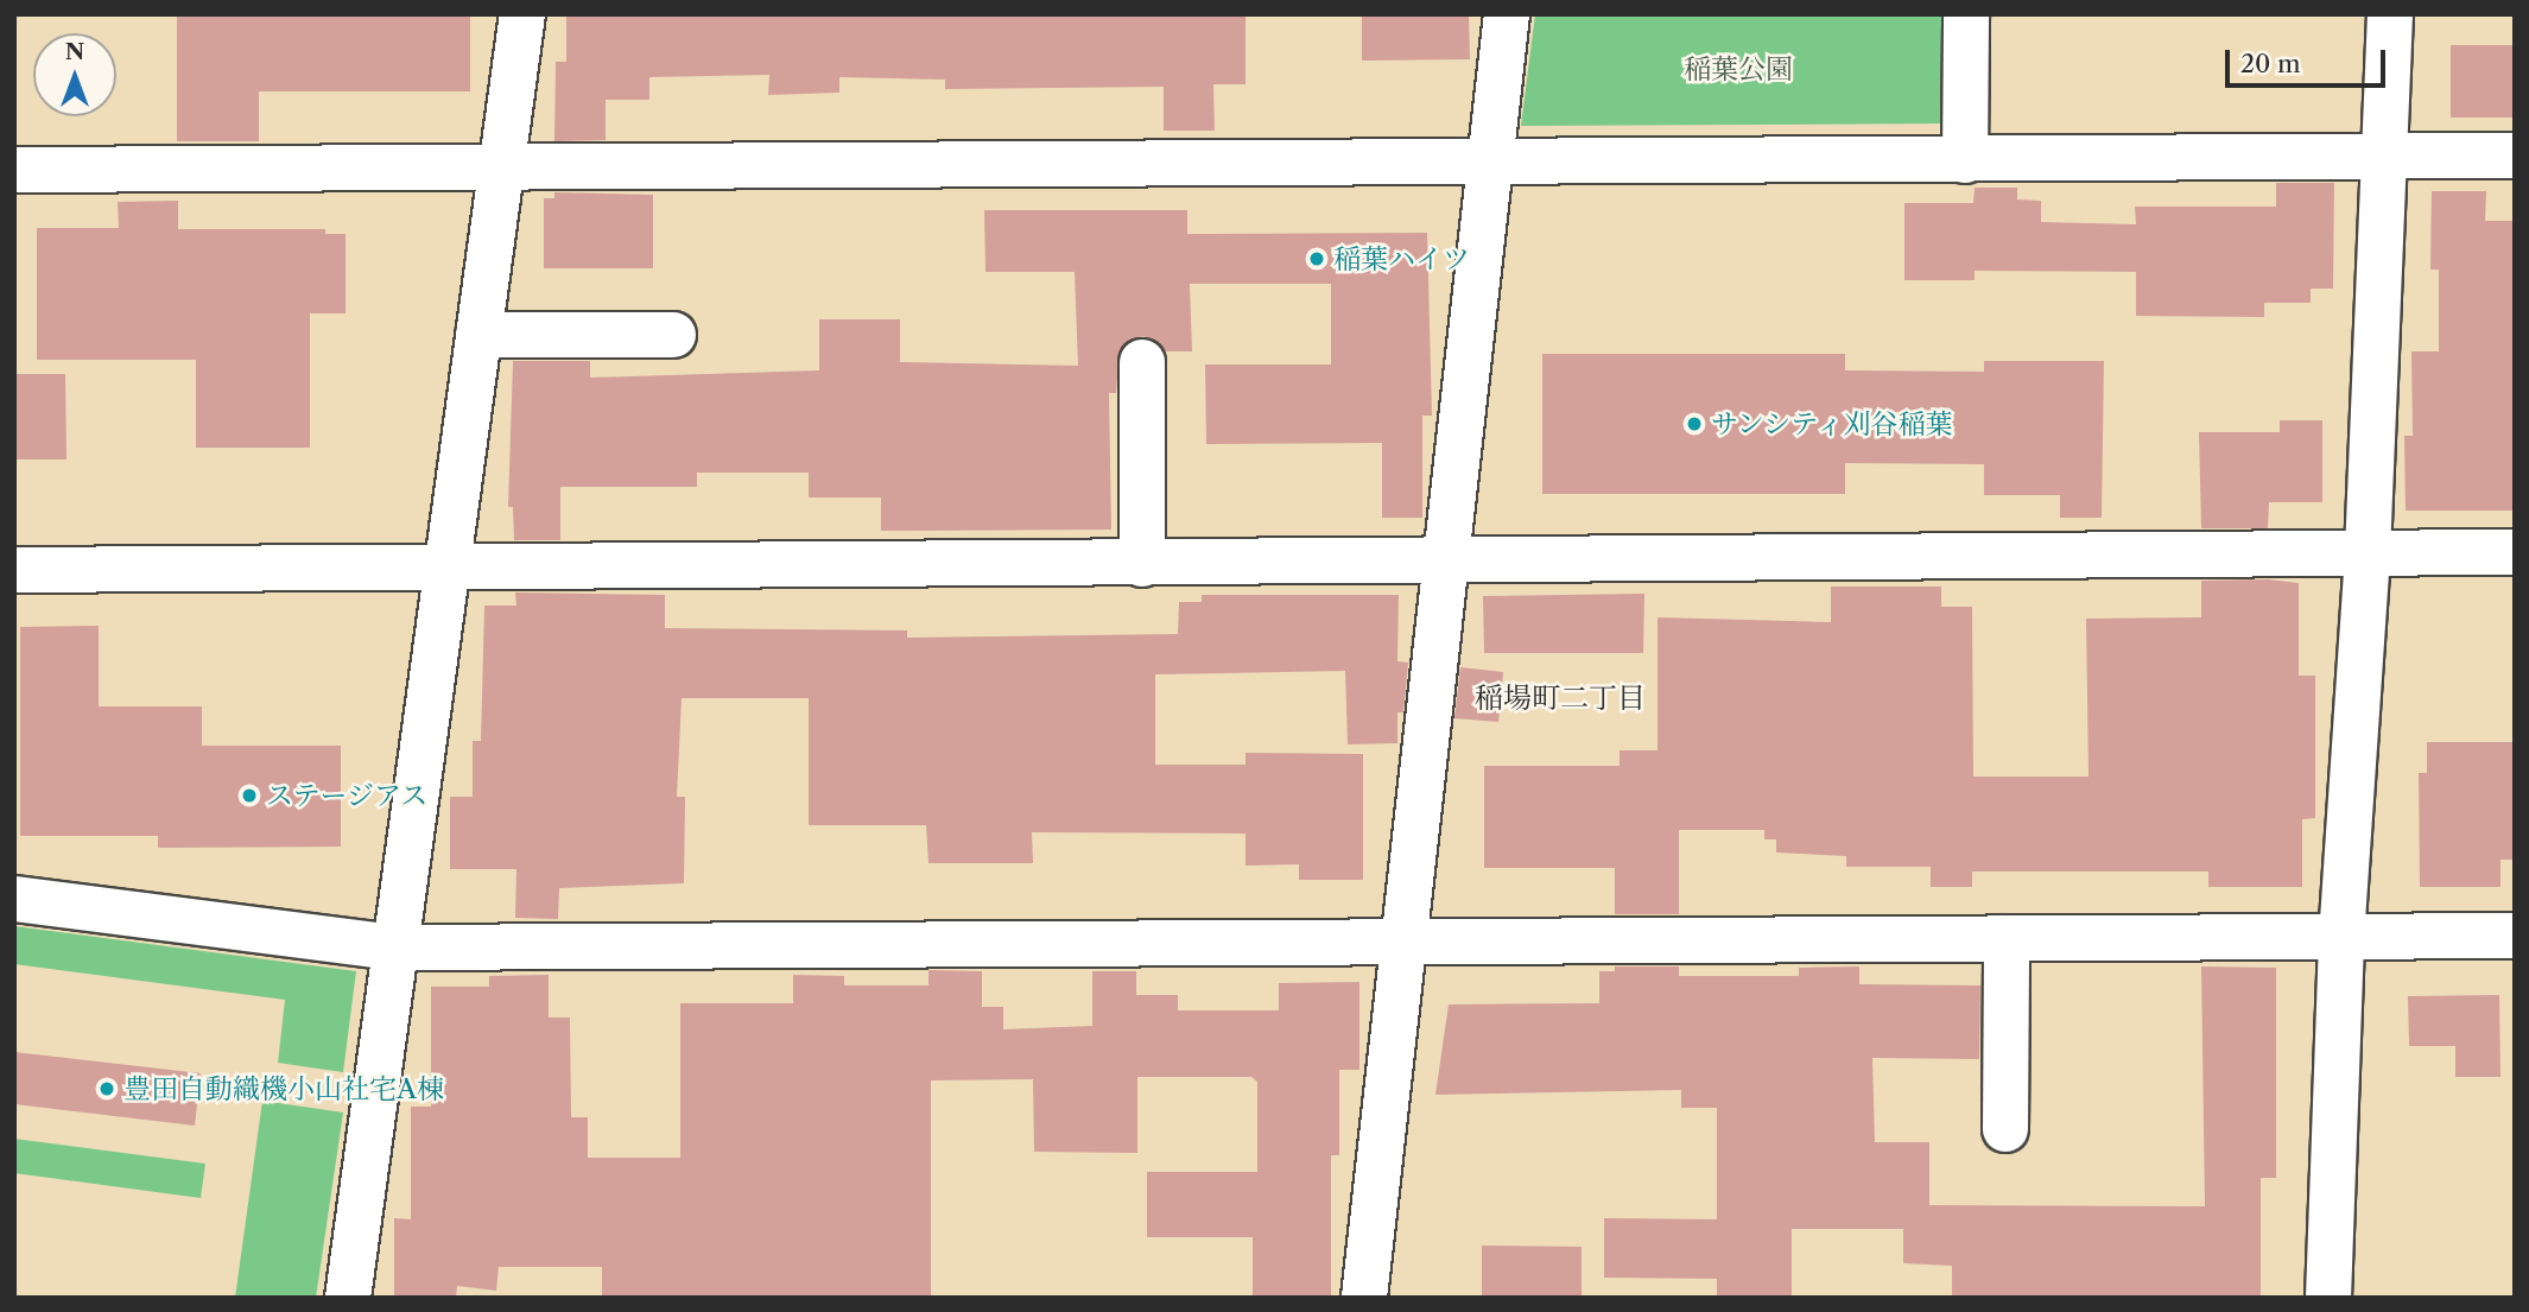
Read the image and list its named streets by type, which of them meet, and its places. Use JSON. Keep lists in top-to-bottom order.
{
  "districts": ["稲場町二丁目"],
  "parks": ["稲葉公園"],
  "places": [
    "稲葉ハイツ",
    "サンシティ刈谷稲葉",
    "ステージアス",
    "豊田自動織機小山社宅A棟"
  ],
  "scale_bar": "20 m",
  "north": "top"
}
